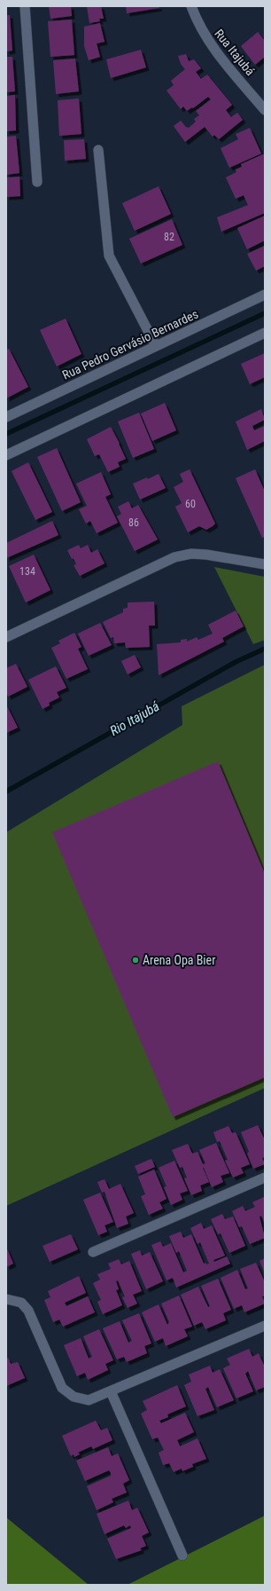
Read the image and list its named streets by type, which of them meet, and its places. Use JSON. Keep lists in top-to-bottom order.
{
  "streets": {
    "street": ["Rua Itajubá", "Rua Pedro Gervásio Bernardes"]
  },
  "water": ["Rio Itajubá"],
  "places": ["Arena Opa Bier"],
  "house_numbers": [
    "82",
    "60",
    "86",
    "134"
  ]
}
